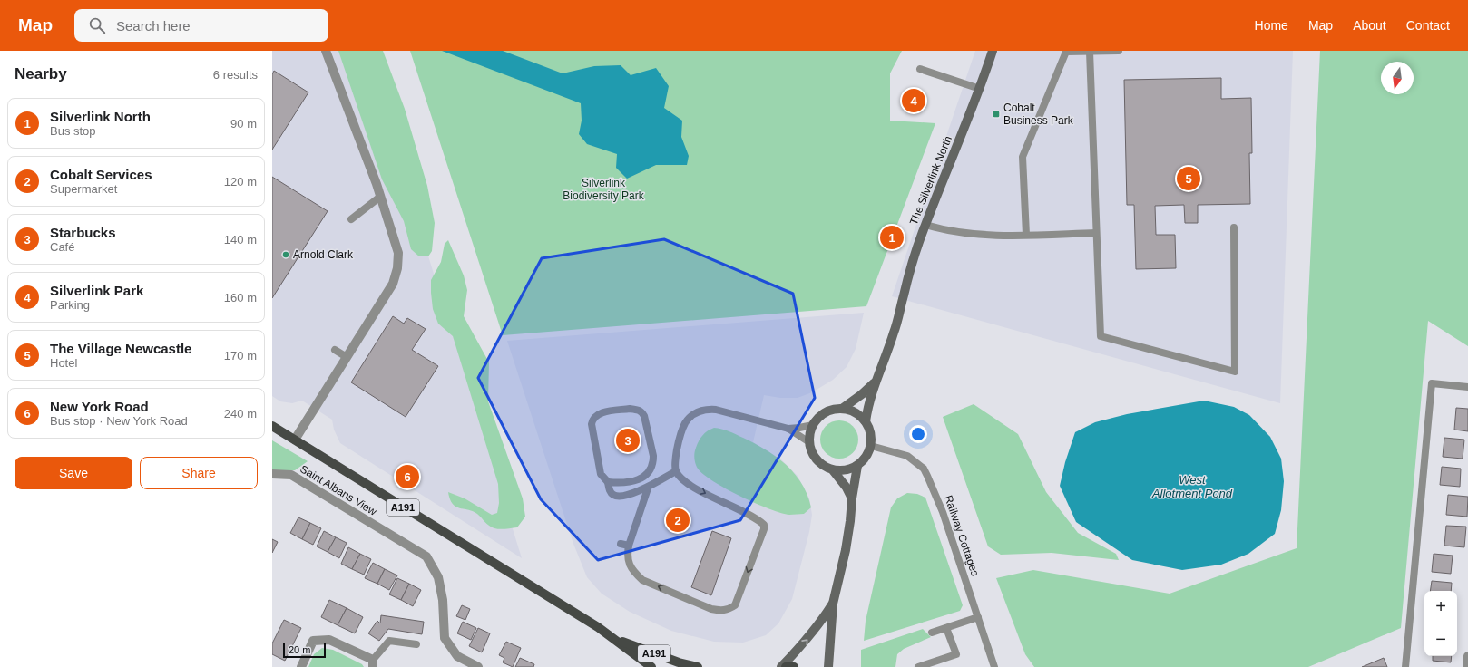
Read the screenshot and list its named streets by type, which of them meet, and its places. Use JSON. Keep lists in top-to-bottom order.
{
  "streets": {
    "main road": ["A191"],
    "street": ["The Silverlink North", "Saint Albans View"],
    "lane": ["Railway Cottages"]
  },
  "crossings": [
    ["The Silverlink North", "Railway Cottages"]
  ],
  "water": ["West Allotment Pond"],
  "parks": ["Silverlink Biodiversity Park"],
  "places": {
    "transit": ["Cobalt Business Park"],
    "other": ["Arnold Clark"]
  },
  "scale_bar": "20 m",
  "north": "bottom",
  "page": {
    "header": "Map",
    "search": "Search here",
    "nav": [
      "Home",
      "Map",
      "About",
      "Contact"
    ],
    "heading": ["Nearby", "6 results"],
    "pins": [
      "4",
      "5",
      "1",
      "3",
      "6",
      "2"
    ],
    "list": [
      {
        "mark": "1",
        "name": "Silverlink North",
        "note": "Bus stop",
        "value": "90 m"
      },
      {
        "mark": "2",
        "name": "Cobalt Services",
        "note": "Supermarket",
        "value": "120 m"
      },
      {
        "mark": "3",
        "name": "Starbucks",
        "note": "Café",
        "value": "140 m"
      },
      {
        "mark": "4",
        "name": "Silverlink Park",
        "note": "Parking",
        "value": "160 m"
      },
      {
        "mark": "5",
        "name": "The Village Newcastle",
        "note": "Hotel",
        "value": "170 m"
      },
      {
        "mark": "6",
        "name": "New York Road",
        "note": "Bus stop · New York Road",
        "value": "240 m"
      }
    ],
    "buttons": ["Save", "Share"],
    "map_buttons": ["+", "−"],
    "scale": "20 m"
  }
}
